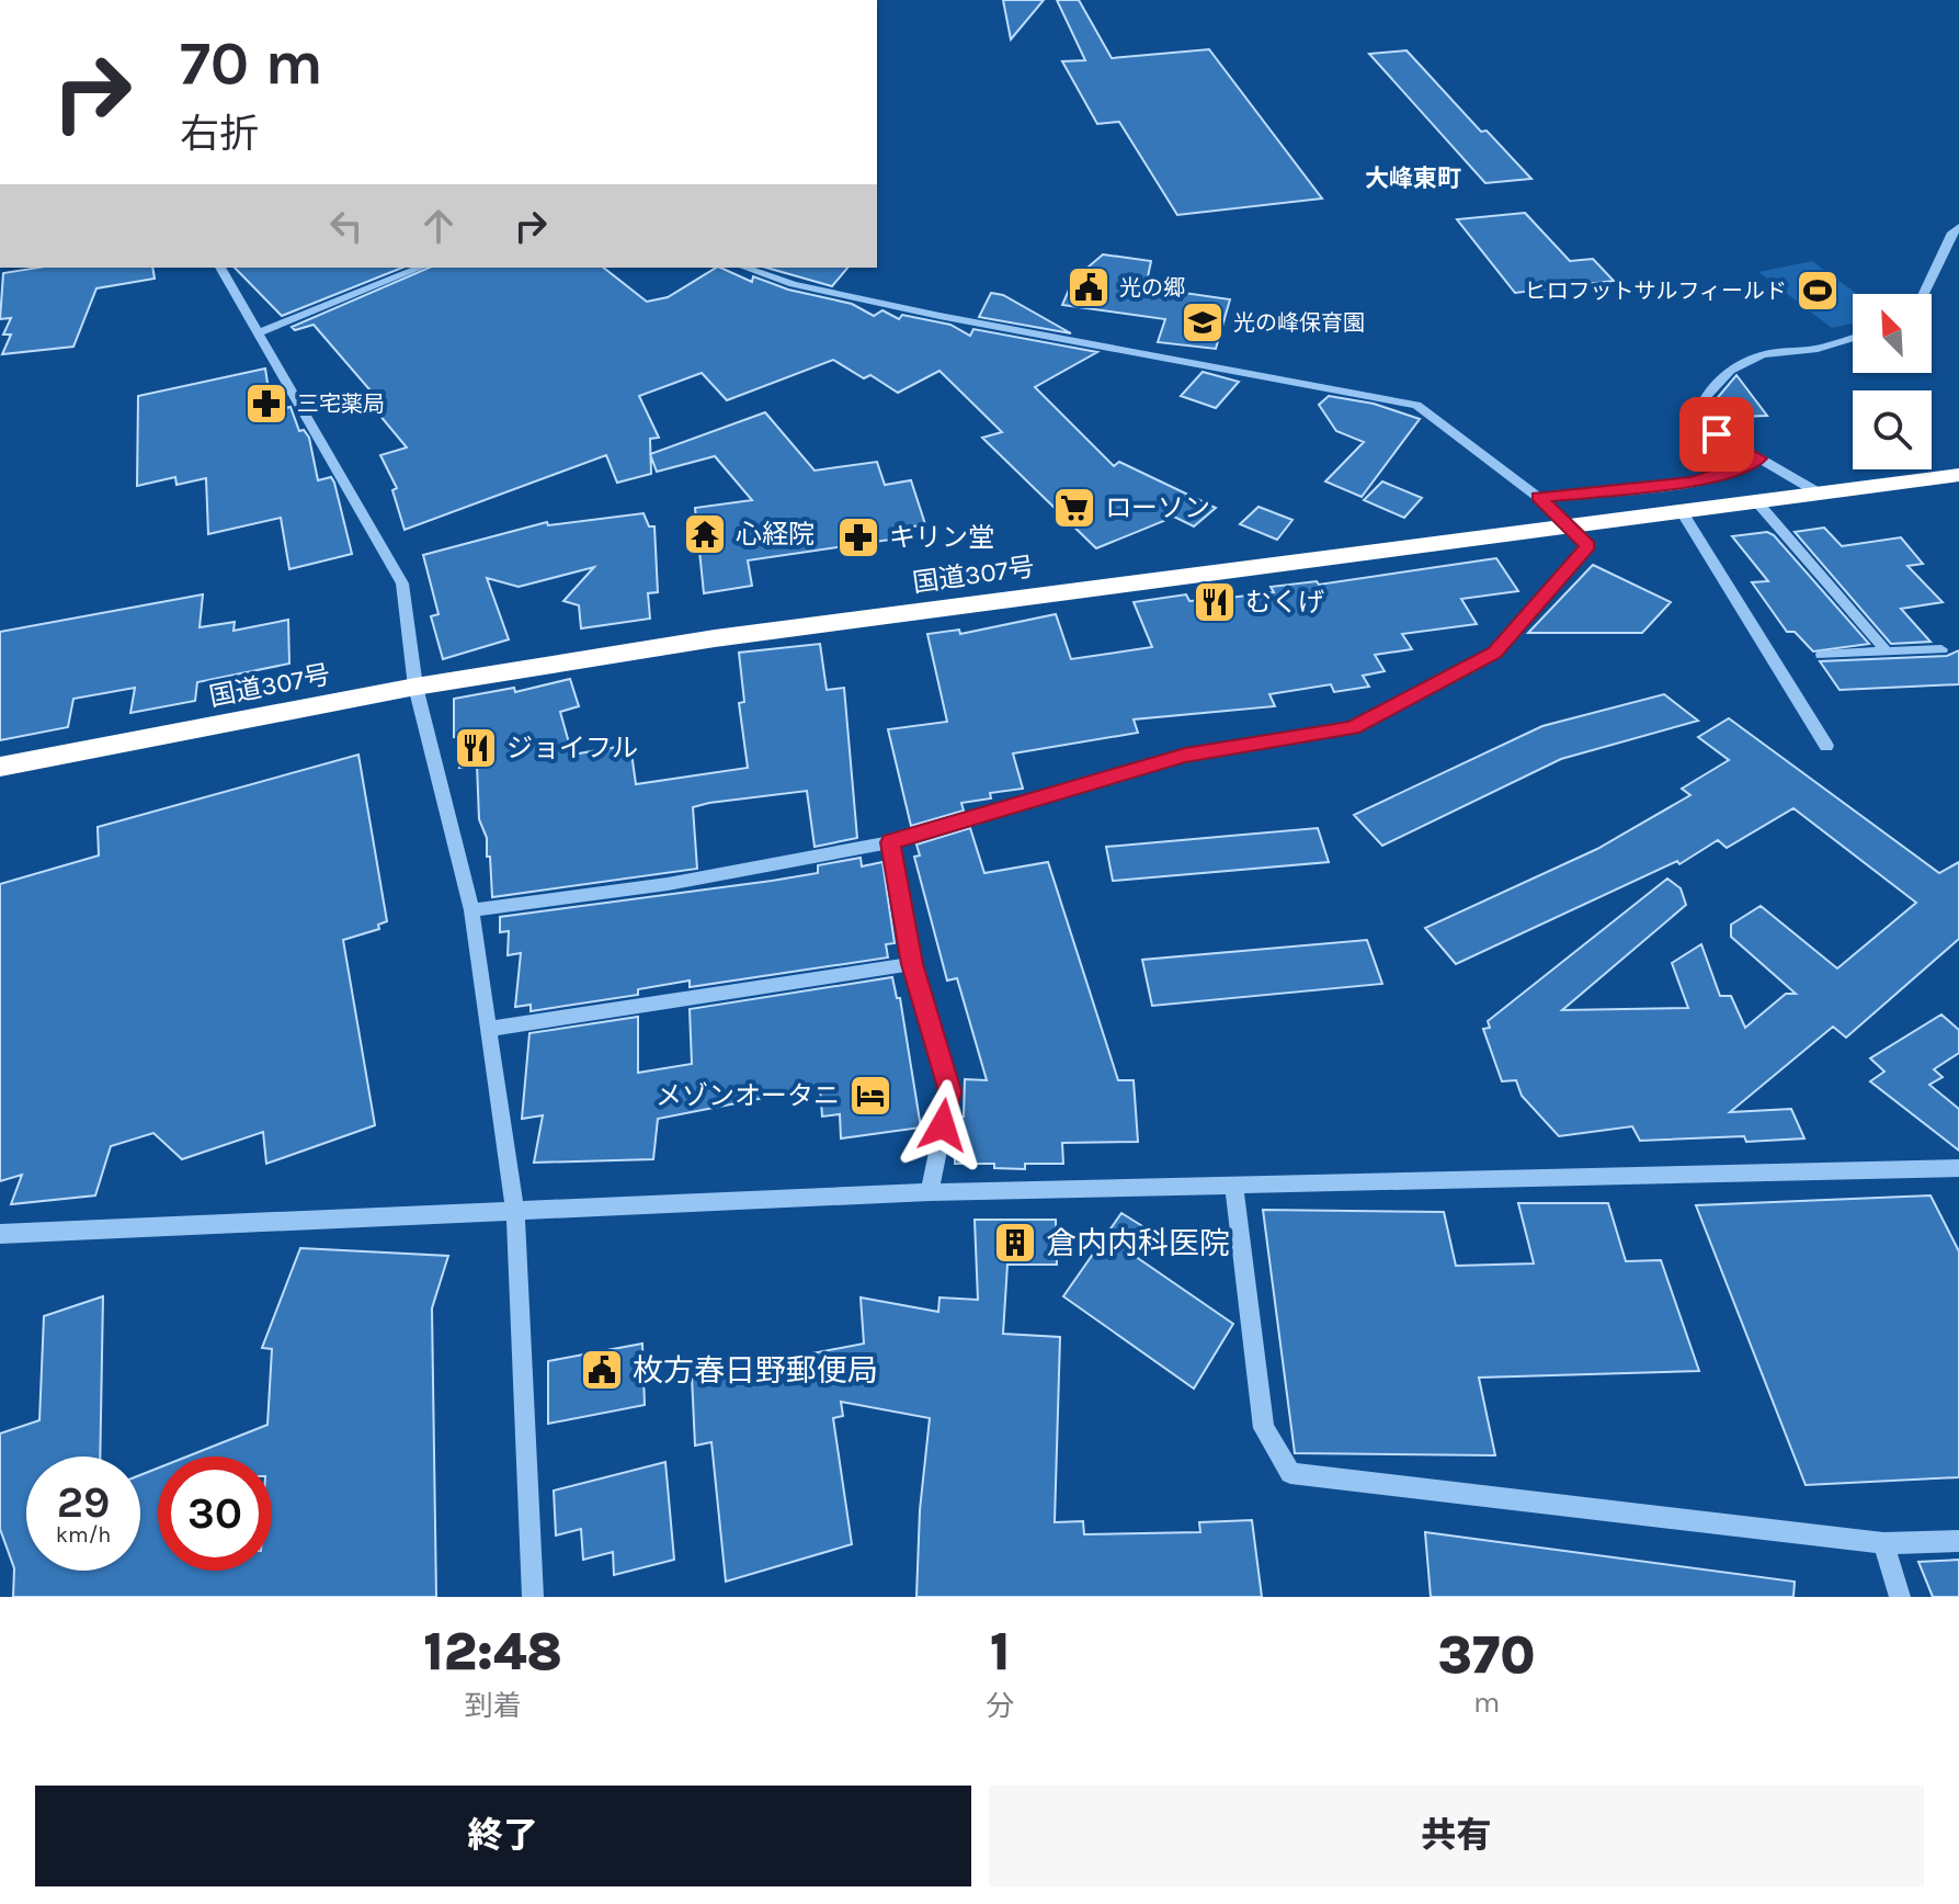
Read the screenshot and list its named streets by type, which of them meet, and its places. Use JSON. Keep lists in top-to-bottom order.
{
  "streets": {
    "highway": ["国道307号"]
  },
  "districts": ["大峰東町"],
  "places": {
    "public building": ["光の郷", "枚方春日野郵便局"],
    "sports": ["ヒロフットサルフィールド"],
    "school or university": ["光の峰保育園"],
    "pharmacy": ["三宅薬局", "キリン堂"],
    "supermarket": ["ローソン"],
    "temple": ["心経院"],
    "restaurant": ["むくげ", "ジョイフル"],
    "hotel": ["メゾンオータニ"],
    "building": ["倉内内科医院"]
  },
  "north": "top left",
  "page": {
    "turn": ["70 m", "右折"],
    "speed": "29 km/h",
    "limit": "30",
    "eta": [
      "12:48",
      "到着",
      "1",
      "分",
      "370",
      "m"
    ],
    "buttons": ["終了", "共有"]
  }
}
